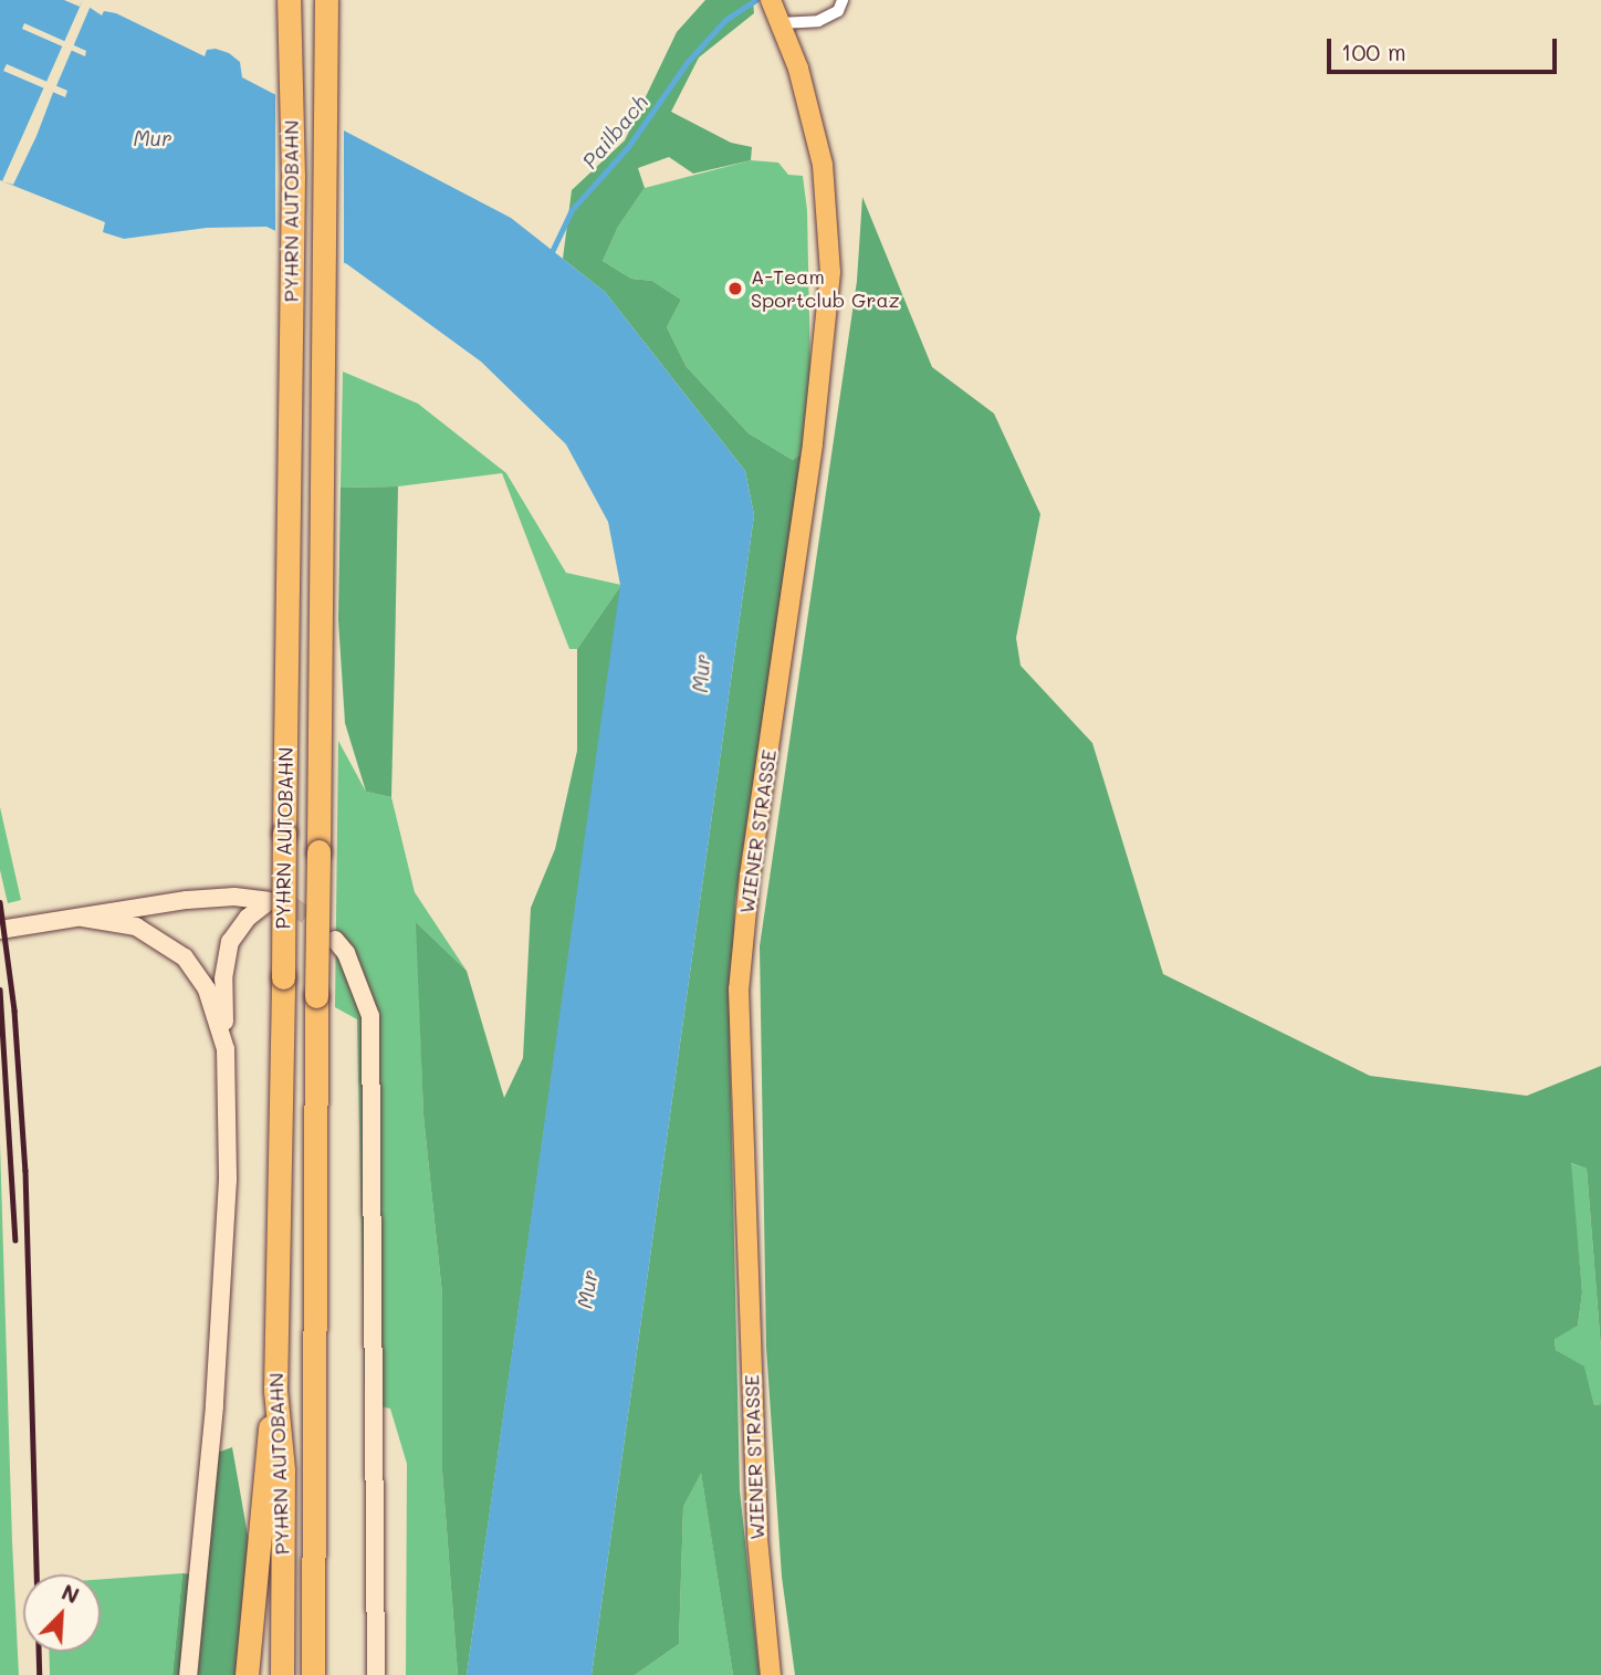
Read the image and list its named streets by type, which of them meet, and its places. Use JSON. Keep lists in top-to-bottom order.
{
  "streets": {
    "highway": ["PYHRN AUTOBAHN"],
    "main road": ["WIENER STRASSE"]
  },
  "water": ["Pailbach", "Mur"],
  "places": ["A-Team Sportclub Graz"],
  "scale_bar": "100 m",
  "north": "top right"
}
